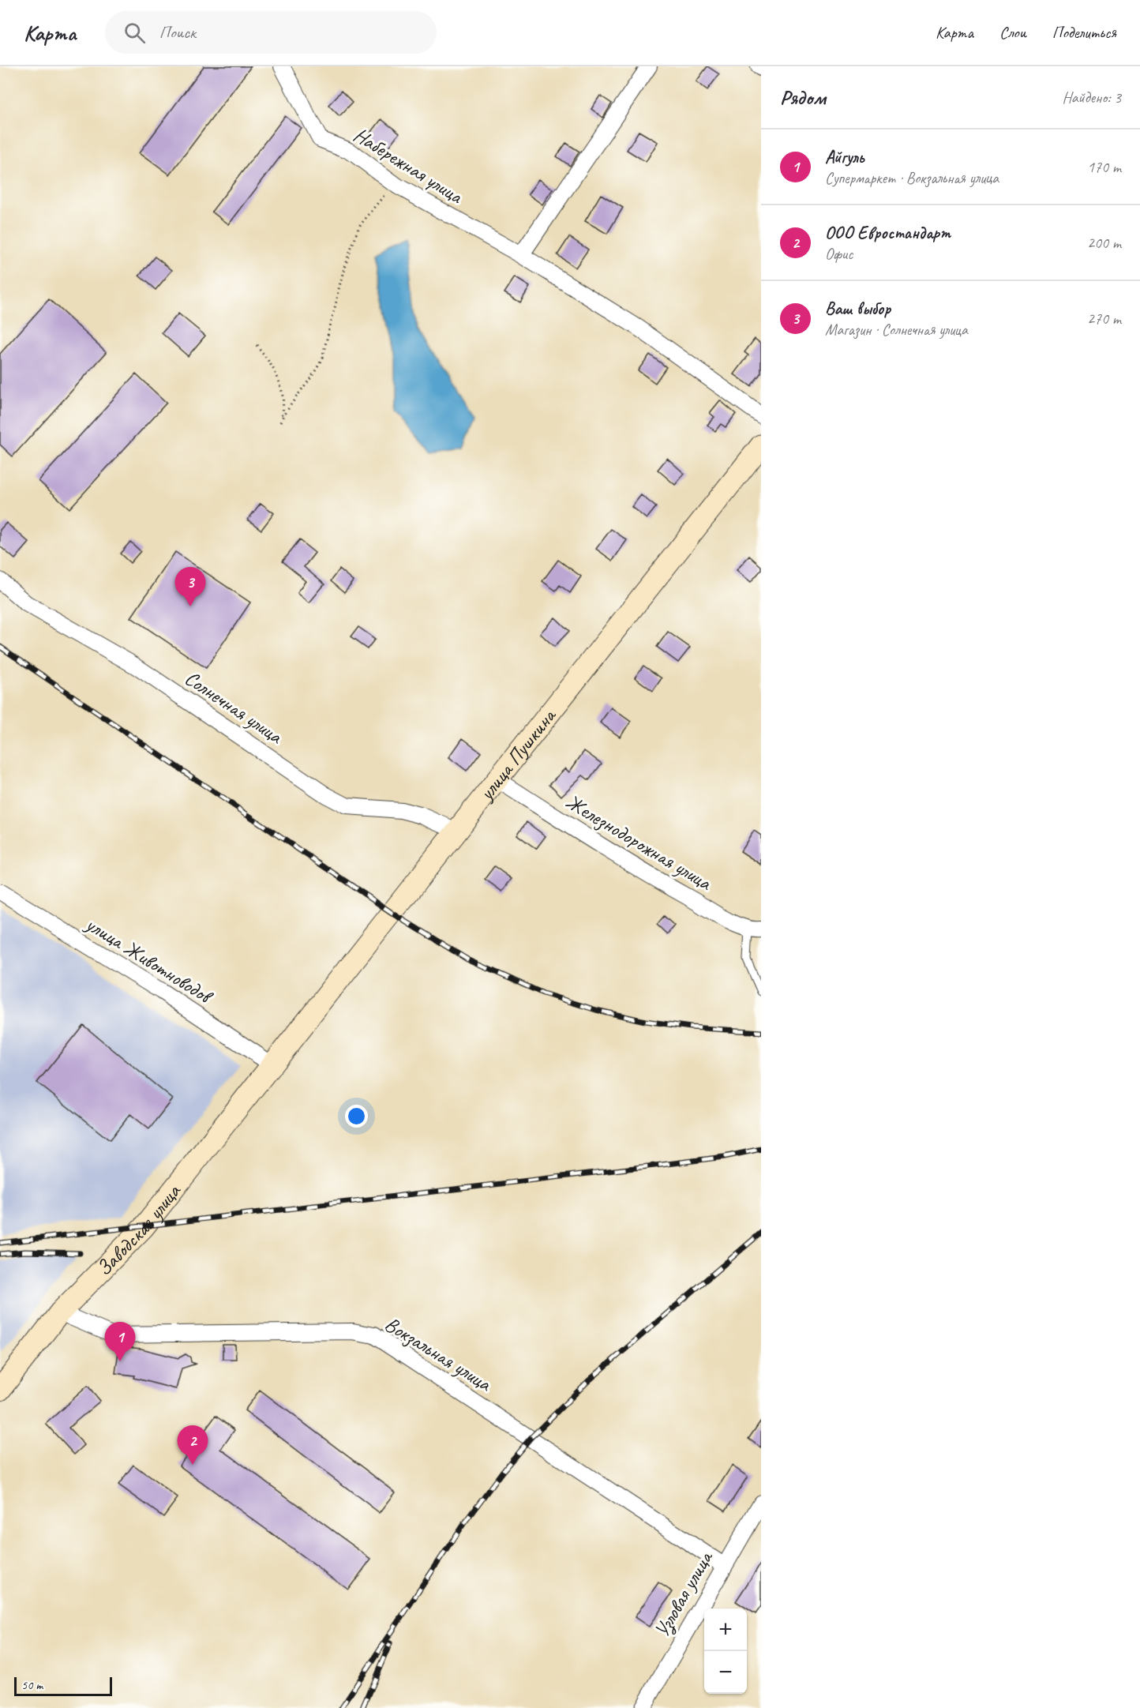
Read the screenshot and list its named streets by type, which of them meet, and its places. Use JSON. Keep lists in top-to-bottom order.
{
  "streets": {
    "main road": ["улица Пушкина", "Заводская улица"],
    "street": [
      "Набережная улица",
      "Солнечная улица",
      "Железнодорожная улица",
      "улица Животноводов",
      "Вокзальная улица",
      "Узловая улица"
    ]
  },
  "crossings": [
    ["Солнечная улица", "улица Пушкина"],
    ["улица Пушкина", "Железнодорожная улица"],
    ["улица Пушкина", "улица Животноводов"],
    ["улица Пушкина", "Заводская улица"],
    ["улица Животноводов", "Заводская улица"],
    ["Заводская улица", "Вокзальная улица"],
    ["Вокзальная улица", "Узловая улица"]
  ],
  "scale_bar": "50 m",
  "page": {
    "header": "Карта",
    "search": "Поиск",
    "nav": ["Карта", "Слои", "Поделиться"],
    "heading": ["Рядом", "Найдено: 3"],
    "list": [
      {
        "mark": "1",
        "name": "Айгуль",
        "note": "Супермаркет · Вокзальная улица",
        "value": "170 m"
      },
      {
        "mark": "2",
        "name": "ООО Евростандарт",
        "note": "Офис",
        "value": "200 m"
      },
      {
        "mark": "3",
        "name": "Ваш выбор",
        "note": "Магазин · Солнечная улица",
        "value": "270 m"
      }
    ],
    "pins": ["3", "1", "2"],
    "map_buttons": ["+", "−"],
    "scale": "50 m"
  }
}
